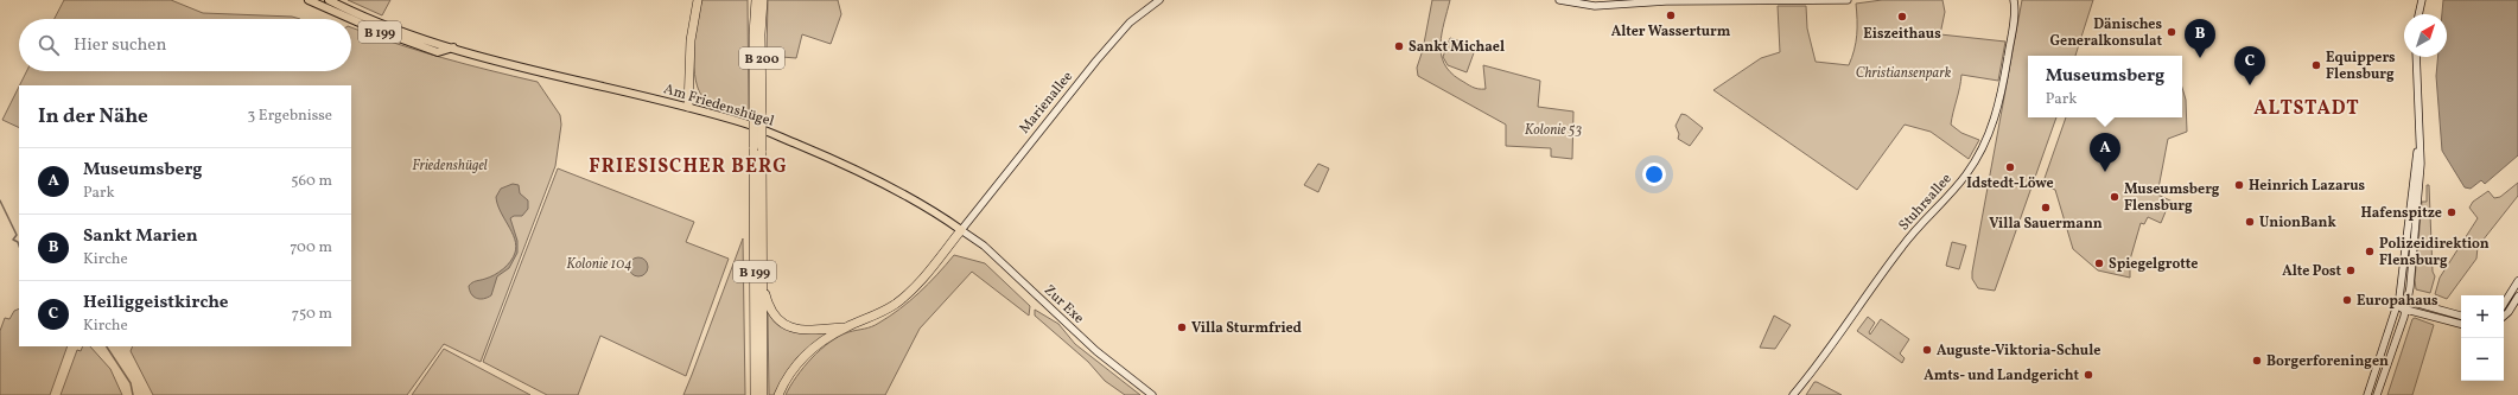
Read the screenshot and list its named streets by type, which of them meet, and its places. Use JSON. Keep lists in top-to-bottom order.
{
  "streets": {
    "highway": ["B 199", "B 200"],
    "main road": [
      "Marienallee",
      "Am Friedenshügel",
      "Stuhrsallee",
      "Zur Exe"
    ]
  },
  "crossings": [
    ["B 199", "B 200"],
    ["Marienallee", "Am Friedenshügel"],
    ["Marienallee", "Zur Exe"],
    ["Am Friedenshügel", "Zur Exe"]
  ],
  "districts": ["ALTSTADT", "FRIESISCHER BERG"],
  "parks": [
    "Christiansenpark",
    "Kolonie 53",
    "Friedenshügel",
    "Kolonie 104"
  ],
  "places": [
    "Alter Wasserturm",
    "Eiszeithaus",
    "Dänisches Generalkonsulat",
    "Sankt Michael",
    "Equippers Flensburg",
    "Idstedt-Löwe",
    "Heinrich Lazarus",
    "Museumsberg Flensburg",
    "Villa Sauermann",
    "Hafenspitze",
    "UnionBank",
    "Polizeidirektion Flensburg",
    "Spiegelgrotte",
    "Alte Post",
    "Europahaus",
    "Villa Sturmfried",
    "Auguste-Viktoria-Schule",
    "Borgerforeningen",
    "Amts- und Landgericht"
  ],
  "north": "top right",
  "page": {
    "pins": ["B", "C", "A"],
    "search": "Hier suchen",
    "popup": ["Museumsberg", "Park"],
    "heading": ["In der Nähe", "3 Ergebnisse"],
    "list": [
      {
        "mark": "A",
        "name": "Museumsberg",
        "note": "Park",
        "value": "560 m"
      },
      {
        "mark": "B",
        "name": "Sankt Marien",
        "note": "Kirche",
        "value": "700 m"
      },
      {
        "mark": "C",
        "name": "Heiliggeistkirche",
        "note": "Kirche",
        "value": "750 m"
      }
    ],
    "map_buttons": ["+", "−"]
  }
}
